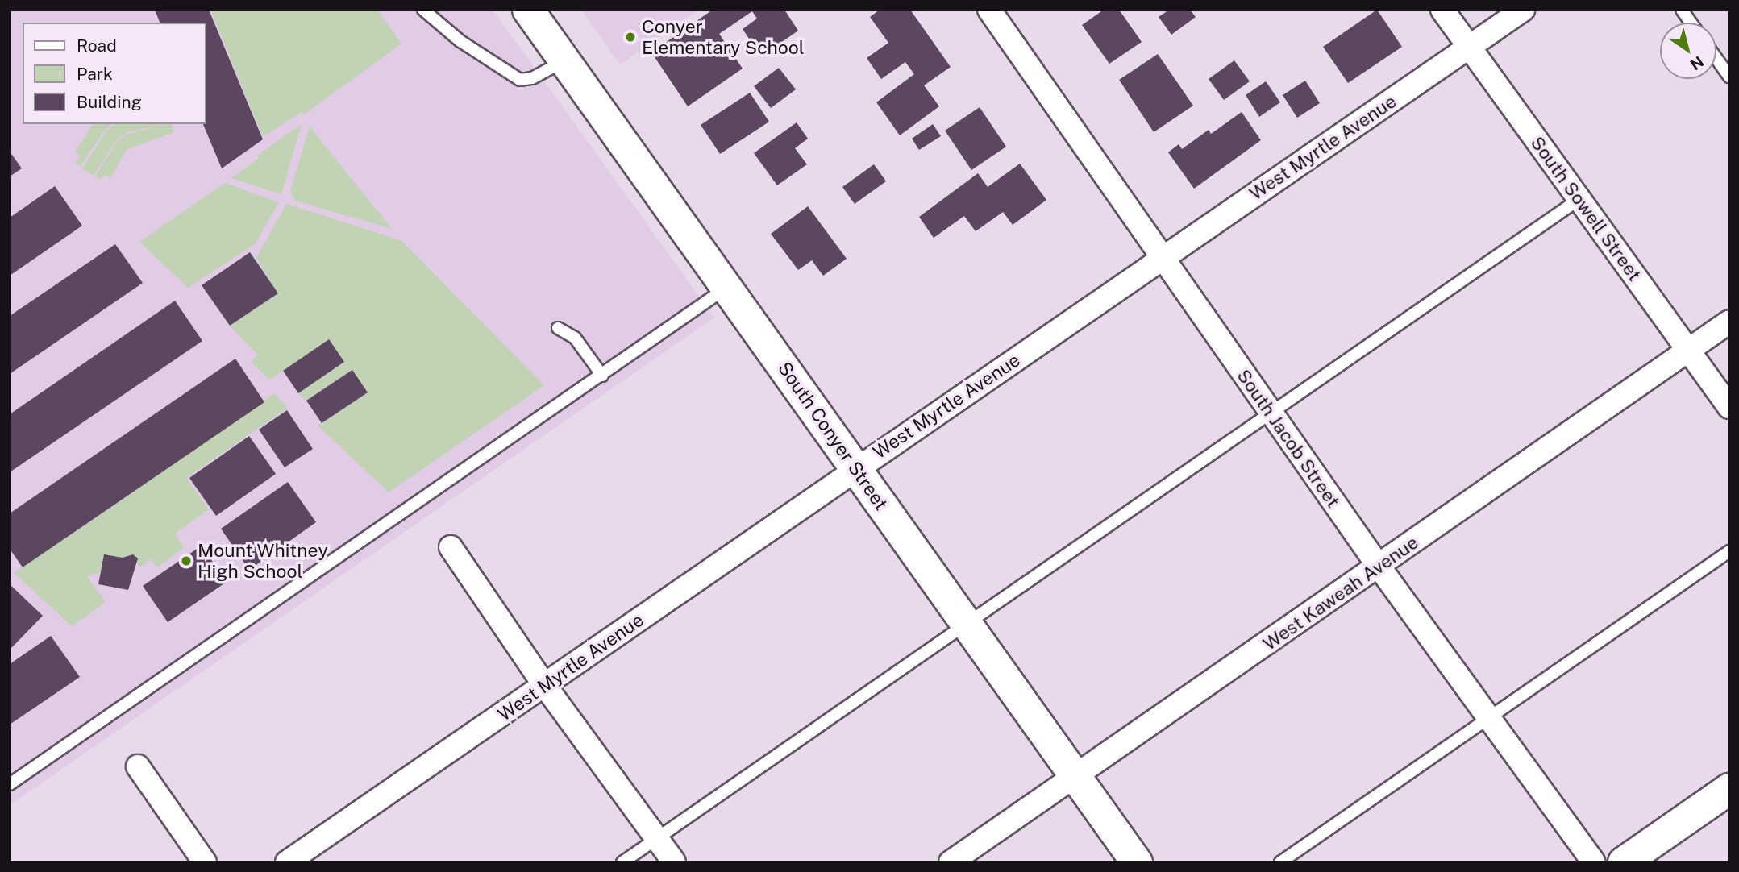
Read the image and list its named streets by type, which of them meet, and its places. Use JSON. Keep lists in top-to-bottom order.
{
  "streets": {
    "street": [
      "West Myrtle Avenue",
      "South Sowell Street",
      "South Conyer Street",
      "South Jacob Street",
      "West Kaweah Avenue"
    ]
  },
  "crossings": [
    ["West Myrtle Avenue", "South Sowell Street"],
    ["West Myrtle Avenue", "South Conyer Street"],
    ["West Myrtle Avenue", "South Jacob Street"],
    ["South Sowell Street", "West Kaweah Avenue"],
    ["South Conyer Street", "West Kaweah Avenue"],
    ["South Jacob Street", "West Kaweah Avenue"]
  ],
  "places": ["Conyer Elementary School", "Mount Whitney High School"],
  "legend": ["Road", "Park", "Building"],
  "north": "bottom right"
}
